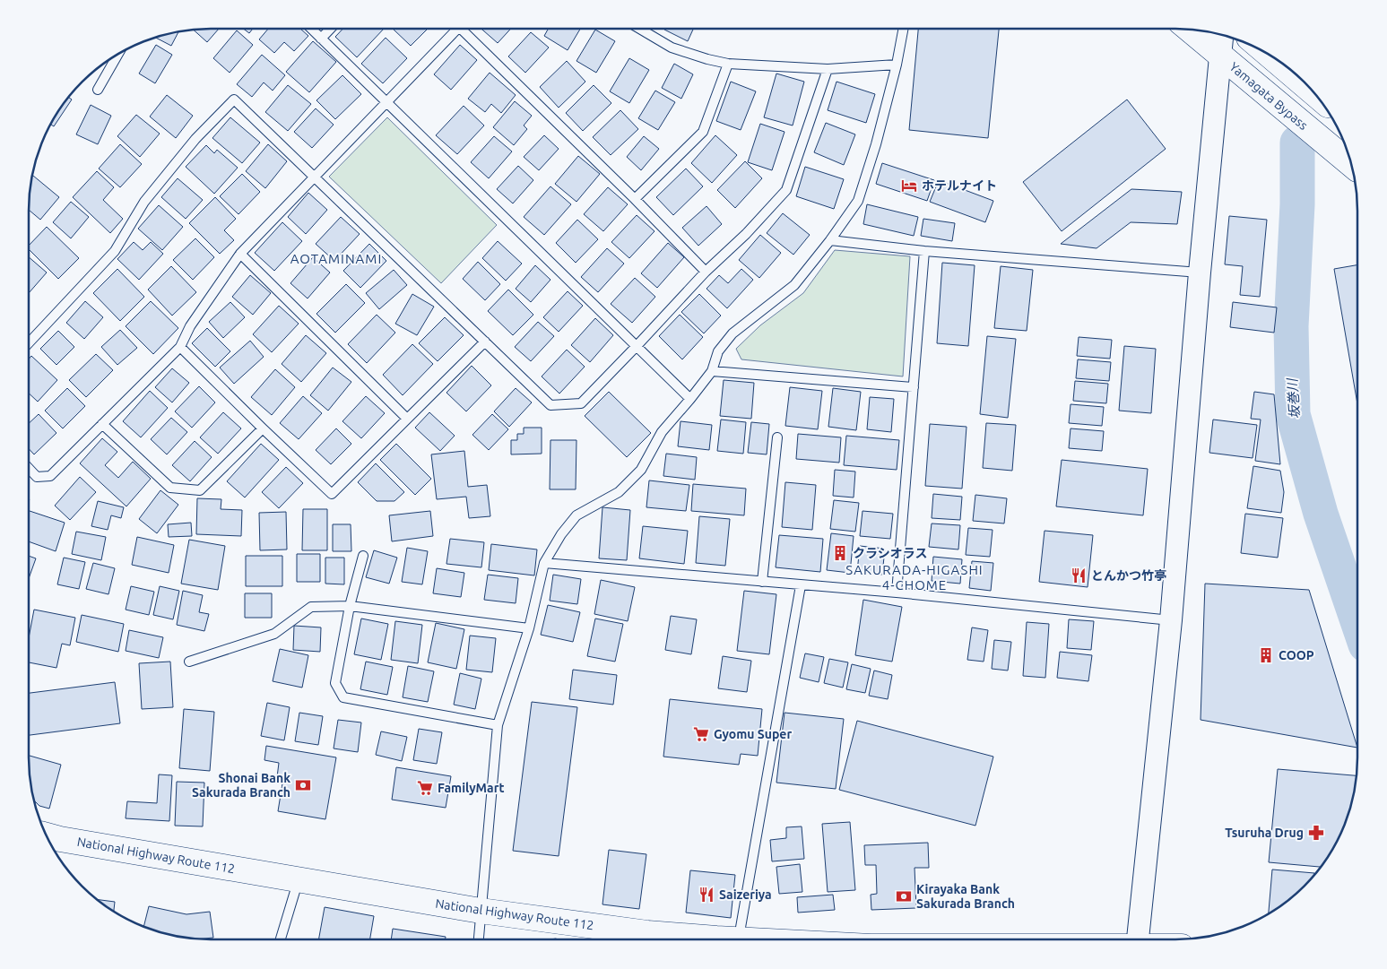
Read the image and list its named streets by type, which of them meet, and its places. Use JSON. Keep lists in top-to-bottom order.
{
  "streets": {
    "highway": ["Yamagata Bypass", "National Highway Route 112"]
  },
  "districts": ["AOTAMINAMI", "SAKURADA-HIGASHI 4-CHOME"],
  "water": ["坂巻川"],
  "places": {
    "hotel": ["ホテルナイト"],
    "building": ["クラシオラス", "COOP"],
    "restaurant": ["とんかつ竹亭", "Saizeriya"],
    "supermarket": ["Gyomu Super", "FamilyMart"],
    "bank": ["Shonai Bank Sakurada Branch", "Kirayaka Bank Sakurada Branch"],
    "pharmacy": ["Tsuruha Drug"]
  }
}
